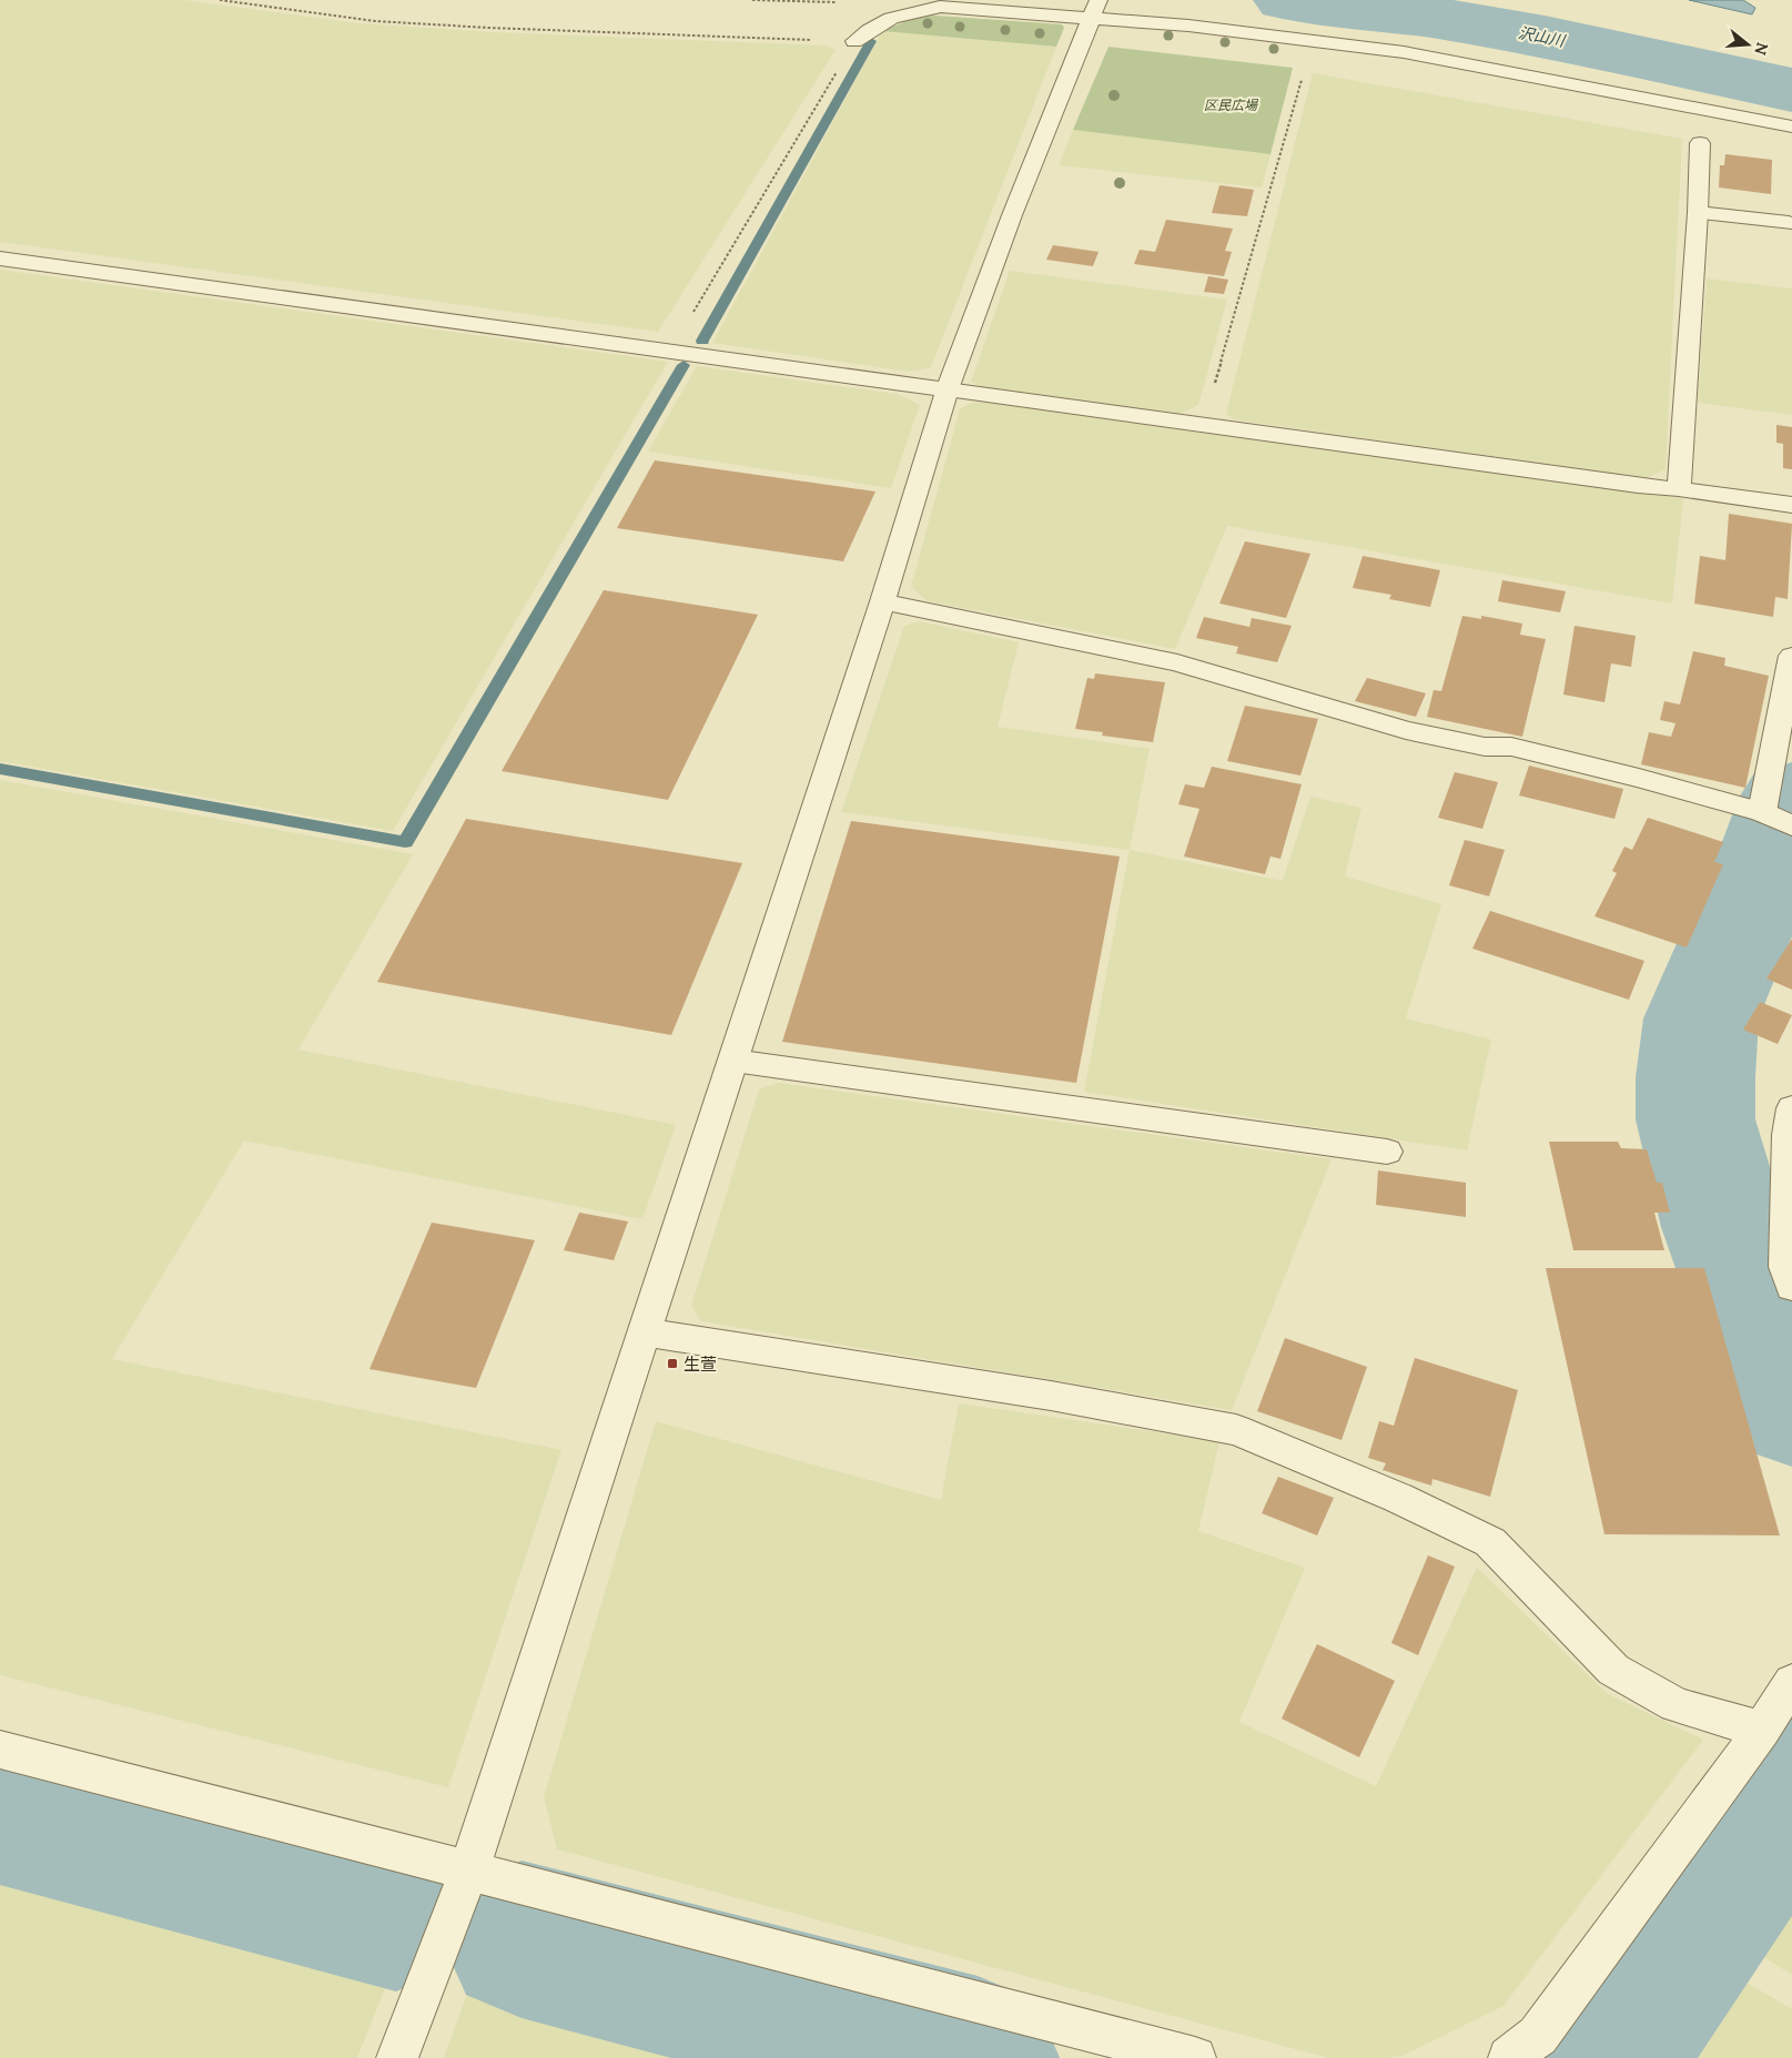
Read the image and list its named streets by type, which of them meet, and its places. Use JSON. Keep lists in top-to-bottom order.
{
  "water": ["沢山川"],
  "parks": ["区民広場"],
  "places": {
    "transit": ["生萱"]
  },
  "north": "right"
}
